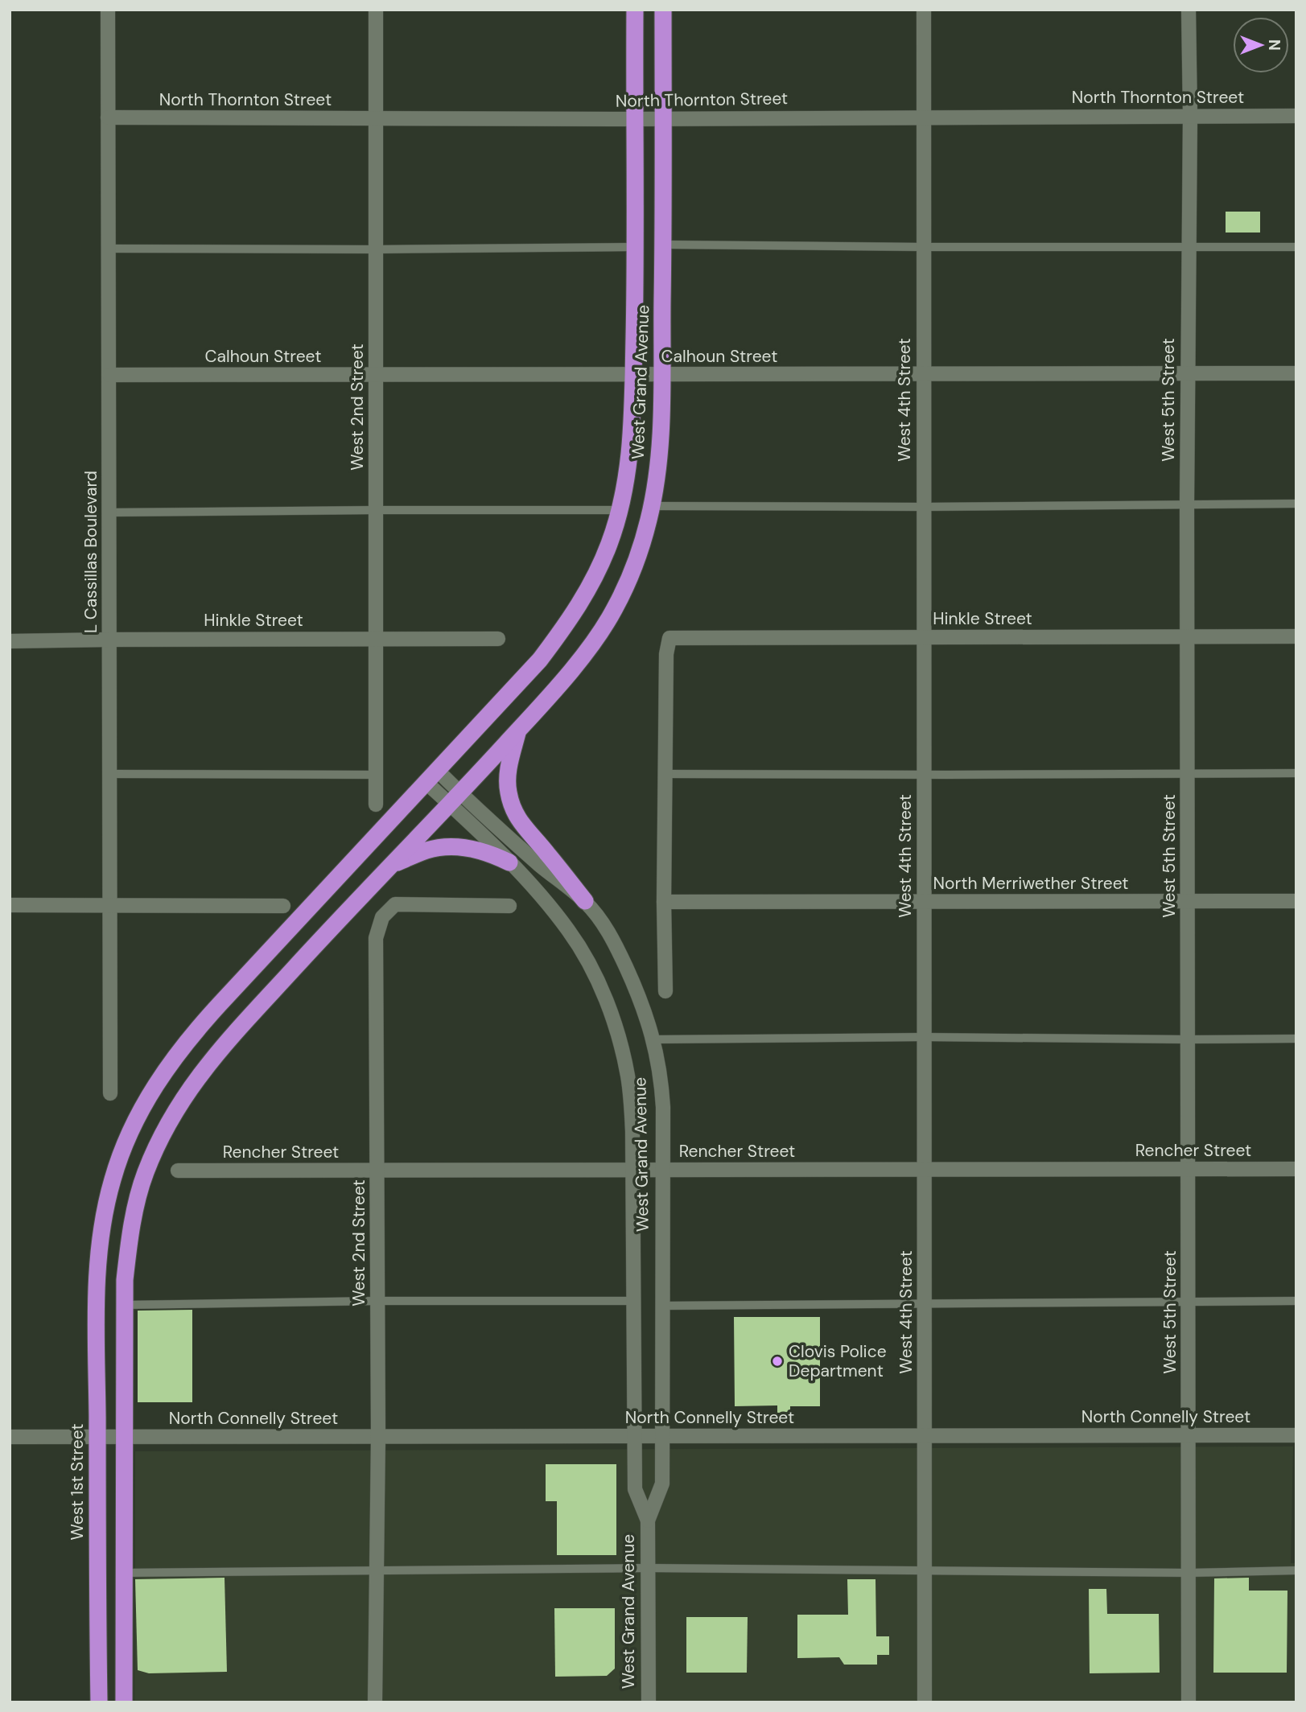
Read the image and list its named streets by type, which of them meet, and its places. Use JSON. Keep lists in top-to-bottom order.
{
  "streets": {
    "highway": ["West Grand Avenue", "West 1st Street"],
    "street": [
      "North Thornton Street",
      "Calhoun Street",
      "West 4th Street",
      "West 5th Street",
      "West 2nd Street",
      "L Cassillas Boulevard",
      "Hinkle Street",
      "North Merriwether Street",
      "Rencher Street",
      "North Connelly Street"
    ]
  },
  "crossings": [
    ["North Thornton Street", "West Grand Avenue"],
    ["North Thornton Street", "West 4th Street"],
    ["North Thornton Street", "West 5th Street"],
    ["North Thornton Street", "West 2nd Street"],
    ["North Thornton Street", "L Cassillas Boulevard"],
    ["Calhoun Street", "West Grand Avenue"],
    ["Calhoun Street", "West 4th Street"],
    ["Calhoun Street", "West 5th Street"],
    ["Calhoun Street", "West 2nd Street"],
    ["Calhoun Street", "L Cassillas Boulevard"],
    ["West Grand Avenue", "Rencher Street"],
    ["West Grand Avenue", "North Connelly Street"],
    ["West Grand Avenue", "West 1st Street"],
    ["West 4th Street", "Hinkle Street"],
    ["West 4th Street", "North Merriwether Street"],
    ["West 4th Street", "Rencher Street"],
    ["West 4th Street", "North Connelly Street"],
    ["West 5th Street", "Hinkle Street"],
    ["West 5th Street", "North Merriwether Street"],
    ["West 5th Street", "Rencher Street"],
    ["West 5th Street", "North Connelly Street"],
    ["West 2nd Street", "Hinkle Street"],
    ["West 2nd Street", "Rencher Street"],
    ["West 2nd Street", "North Connelly Street"],
    ["L Cassillas Boulevard", "Hinkle Street"],
    ["North Connelly Street", "West 1st Street"]
  ],
  "places": ["Clovis Police Department"],
  "north": "right"
}
